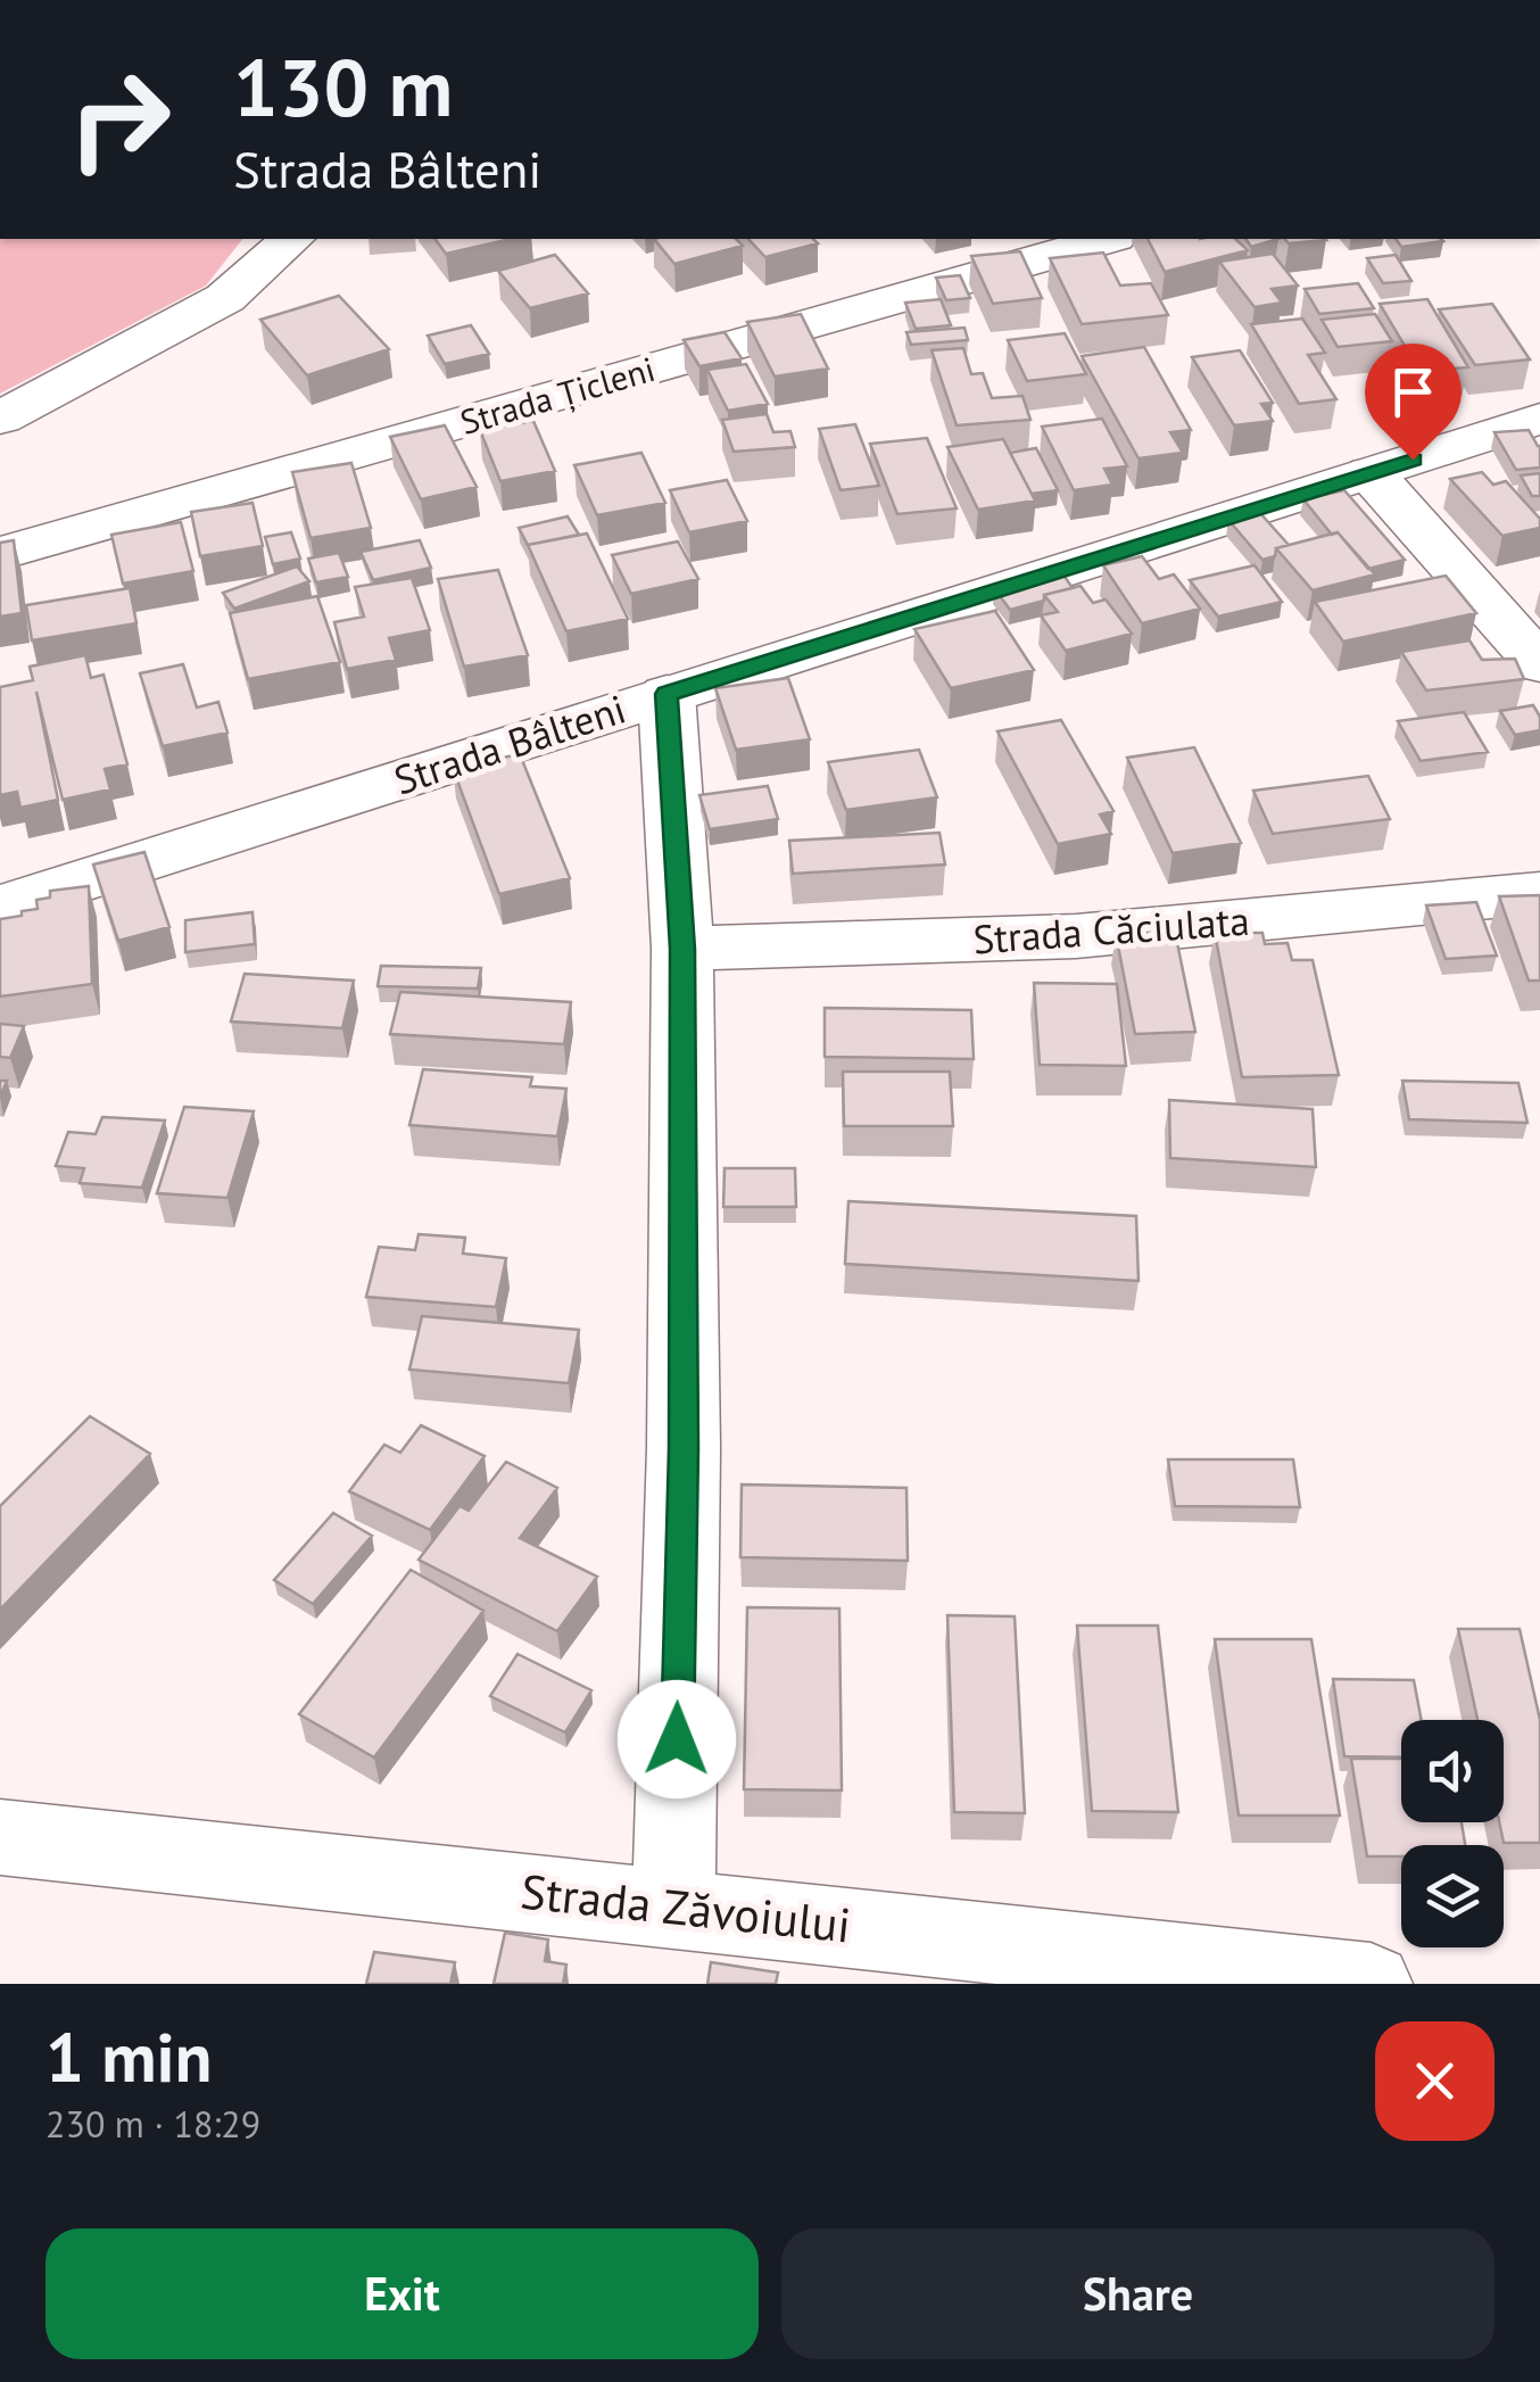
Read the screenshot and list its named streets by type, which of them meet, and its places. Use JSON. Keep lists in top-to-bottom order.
{
  "streets": {
    "street": [
      "Strada Țicleni",
      "Strada Bâlteni",
      "Strada Căciulata",
      "Strada Zăvoiului"
    ]
  },
  "page": {
    "turn": ["130 m", "Strada Bâlteni"],
    "heading": ["1 min", "230 m · 18:29"],
    "buttons": ["Exit", "Share"]
  }
}
